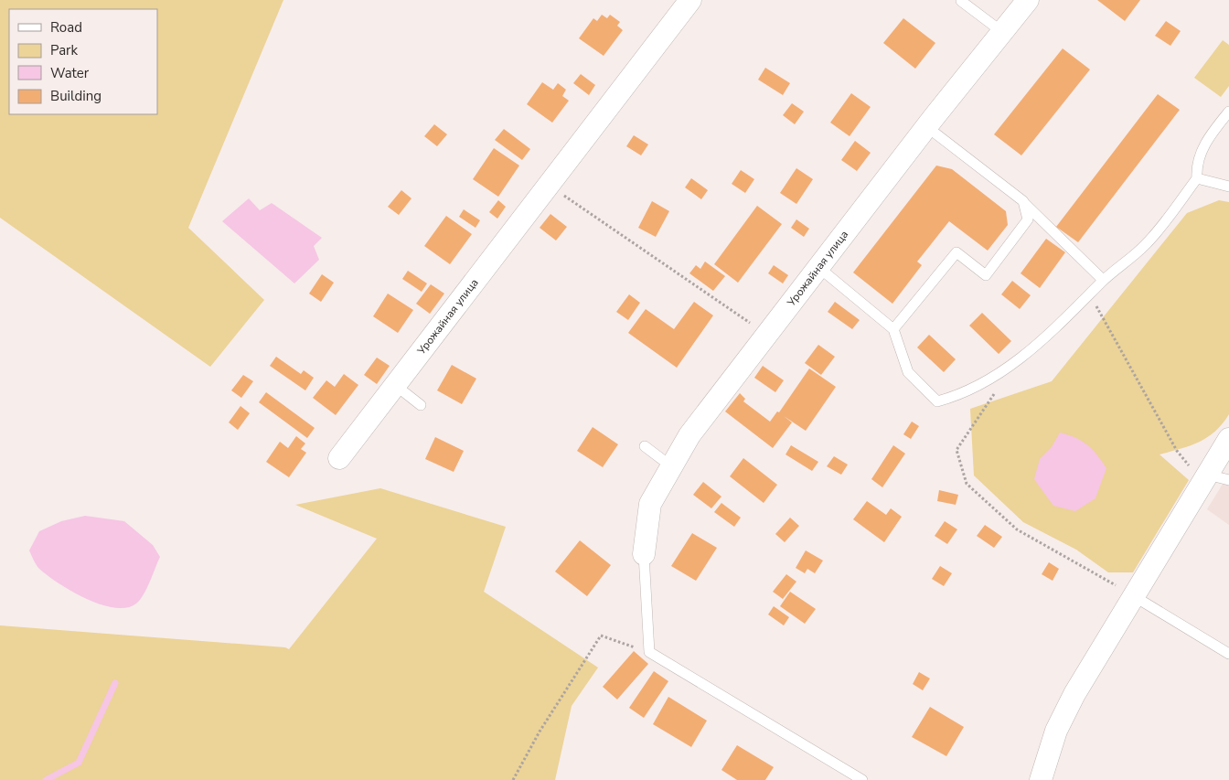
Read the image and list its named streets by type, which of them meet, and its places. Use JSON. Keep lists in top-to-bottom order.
{
  "streets": {
    "street": ["Урожайная улица"]
  },
  "legend": [
    "Road",
    "Park",
    "Water",
    "Building"
  ]
}
